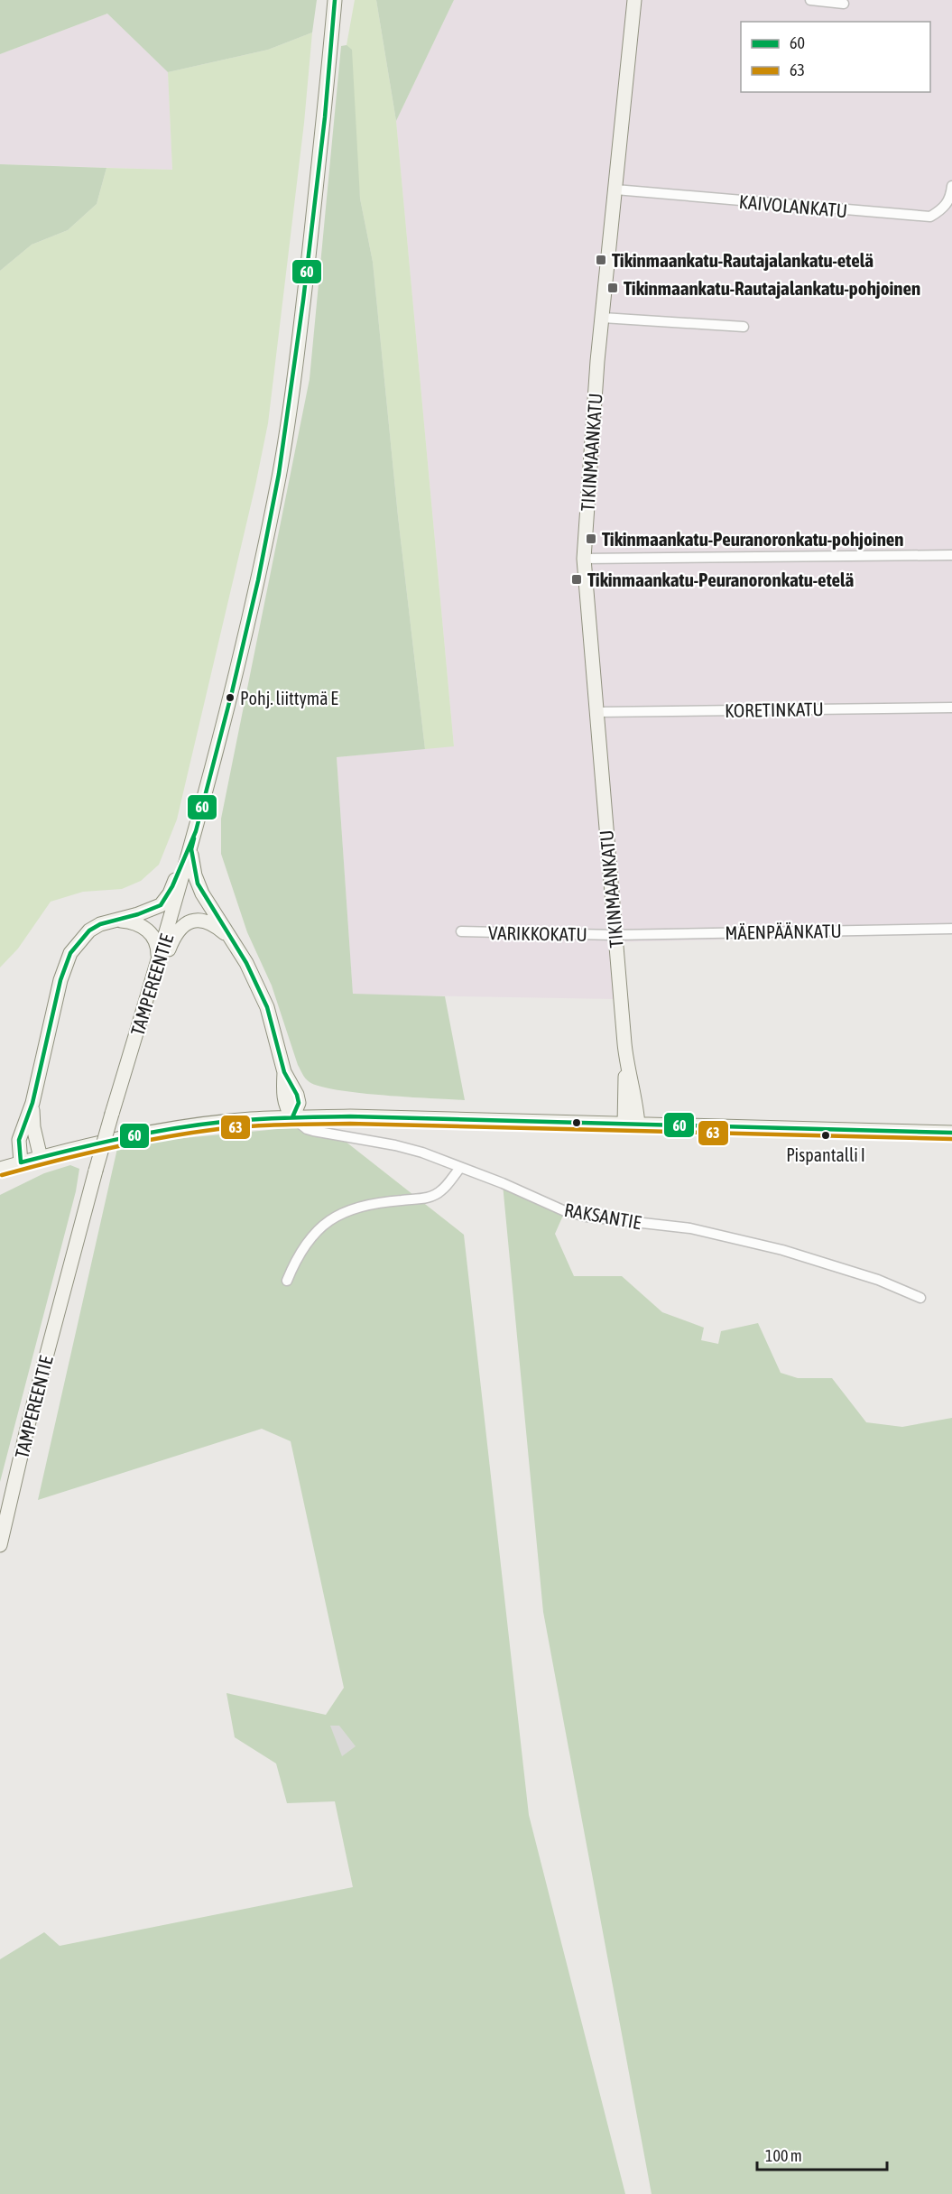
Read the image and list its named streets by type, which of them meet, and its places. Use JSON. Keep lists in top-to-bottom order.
{
  "streets": {
    "main road": ["TIKINMAANKATU", "TAMPEREENTIE"],
    "street": [
      "KAIVOLANKATU",
      "KORETINKATU",
      "MÄENPÄÄNKATU",
      "VARIKKOKATU",
      "RAKSANTIE"
    ]
  },
  "crossings": [
    ["KAIVOLANKATU", "TIKINMAANKATU"],
    ["TIKINMAANKATU", "KORETINKATU"],
    ["TIKINMAANKATU", "MÄENPÄÄNKATU"],
    ["TIKINMAANKATU", "VARIKKOKATU"],
    ["MÄENPÄÄNKATU", "VARIKKOKATU"]
  ],
  "places": {
    "transit": [
      "Tikinmaankatu-Rautajalankatu-etelä",
      "Tikinmaankatu-Rautajalankatu-pohjoinen",
      "Tikinmaankatu-Peuranoronkatu-pohjoinen",
      "Tikinmaankatu-Peuranoronkatu-etelä"
    ],
    "other": ["Pohj. liittymä E", "Pispantalli I"]
  },
  "lines": ["transit line 60", "transit line 63"],
  "legend": ["60", "63"],
  "scale_bar": "100 m"
}
